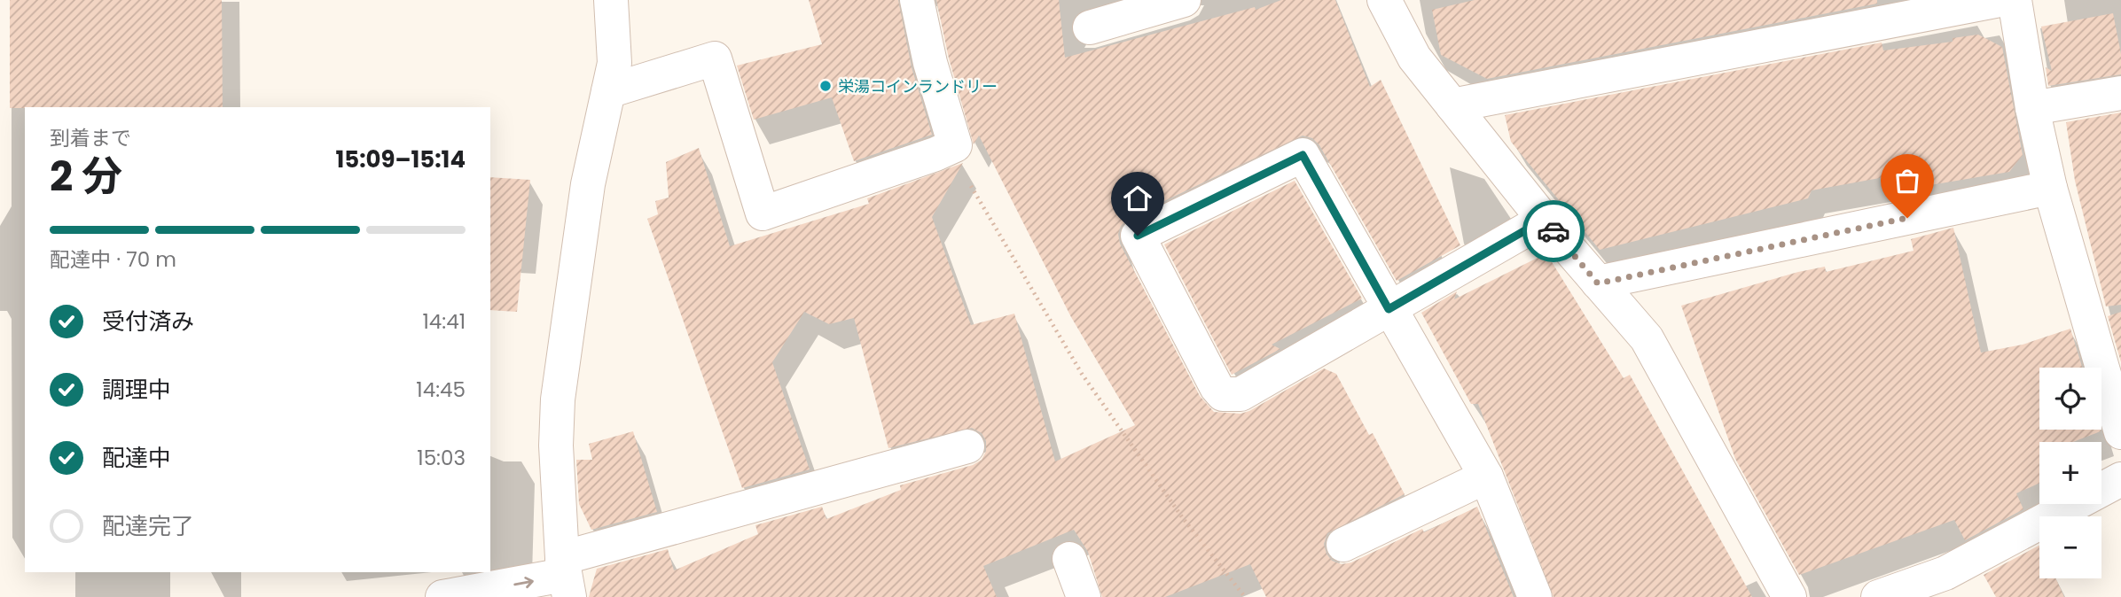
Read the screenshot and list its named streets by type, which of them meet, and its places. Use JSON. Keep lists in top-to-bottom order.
{
  "places": ["栄湯コインランドリー"],
  "page": {
    "heading": ["2 分", "到着まで", "15:09–15:14"],
    "bar": "配達中 · 70 m",
    "list": [
      ["受付済み", "14:41"],
      ["調理中", "14:45"],
      ["配達中", "15:03"],
      "配達完了"
    ],
    "map_buttons": ["+", "−"]
  }
}
